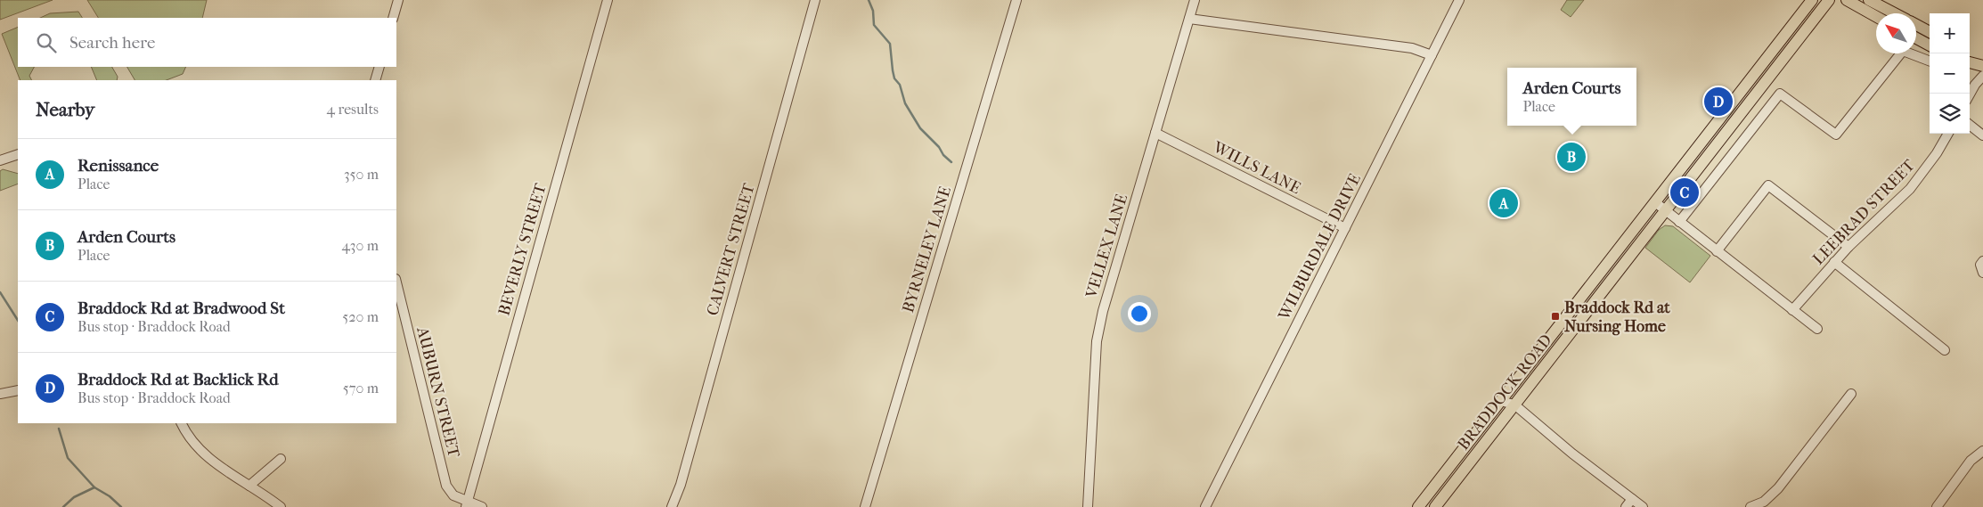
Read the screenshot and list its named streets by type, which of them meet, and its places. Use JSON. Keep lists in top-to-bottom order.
{
  "streets": {
    "main road": ["BRADDOCK ROAD"],
    "street": [
      "WILLS LANE",
      "LEEBRAD STREET",
      "VELLEX LANE",
      "WILBURDALE DRIVE",
      "BEVERLY STREET",
      "CALVERT STREET",
      "BYRNELEY LANE",
      "AUBURN STREET"
    ]
  },
  "crossings": [
    ["WILLS LANE", "VELLEX LANE"],
    ["WILLS LANE", "WILBURDALE DRIVE"],
    ["BEVERLY STREET", "AUBURN STREET"]
  ],
  "places": {
    "transit": ["Braddock Rd at Nursing Home"]
  },
  "north": "top left",
  "page": {
    "map_buttons": ["+", "−"],
    "search": "Search here",
    "popup": ["Arden Courts", "Place"],
    "heading": ["Nearby", "4 results"],
    "pins": [
      "D",
      "B",
      "C",
      "A"
    ],
    "list": [
      {
        "mark": "A",
        "name": "Renissance",
        "note": "Place",
        "value": "350 m"
      },
      {
        "mark": "B",
        "name": "Arden Courts",
        "note": "Place",
        "value": "430 m"
      },
      {
        "mark": "C",
        "name": "Braddock Rd at Bradwood St",
        "note": "Bus stop · Braddock Road",
        "value": "520 m"
      },
      {
        "mark": "D",
        "name": "Braddock Rd at Backlick Rd",
        "note": "Bus stop · Braddock Road",
        "value": "570 m"
      }
    ]
  }
}
